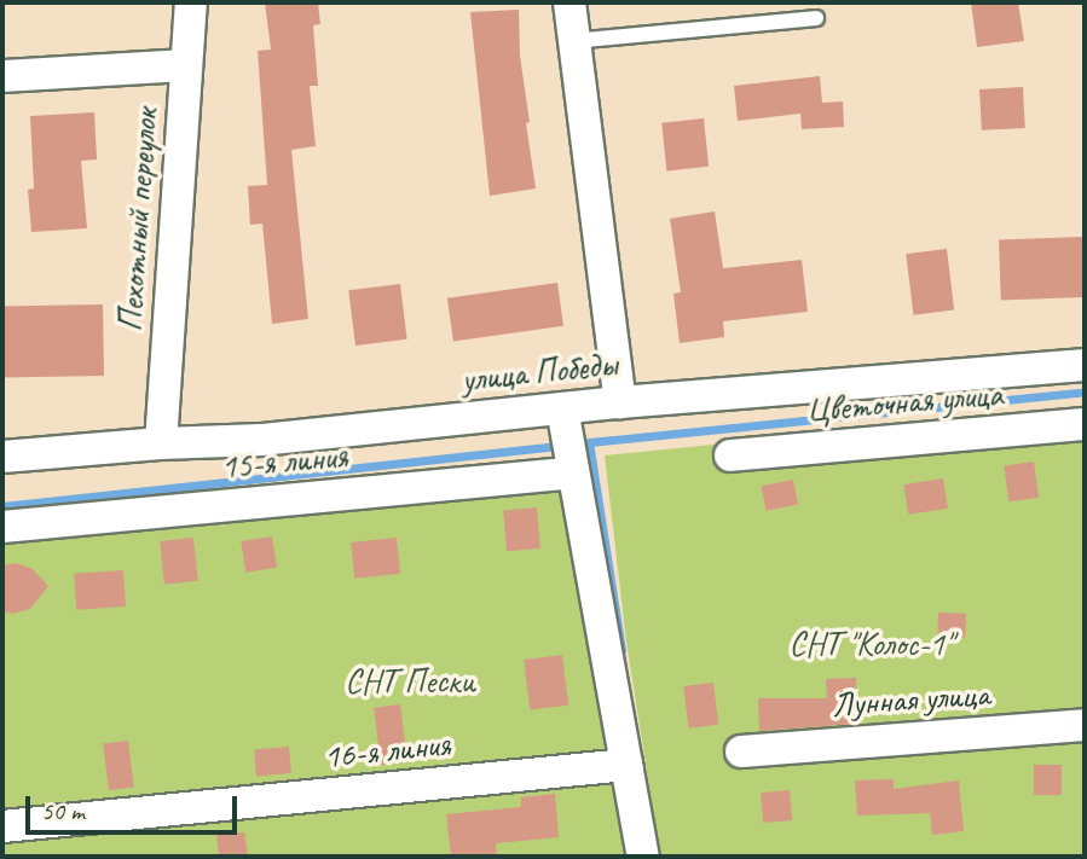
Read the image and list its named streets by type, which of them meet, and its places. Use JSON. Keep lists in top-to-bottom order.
{
  "streets": {
    "street": [
      "Пехотный переулок",
      "улица Победы",
      "Цветочная улица",
      "15-я линия",
      "Лунная улица",
      "16-я линия"
    ]
  },
  "crossings": [
    ["Пехотный переулок", "улица Победы"]
  ],
  "parks": ["СНТ \"Колос-1\"", "СНТ Пески"],
  "scale_bar": "50 m"
}
